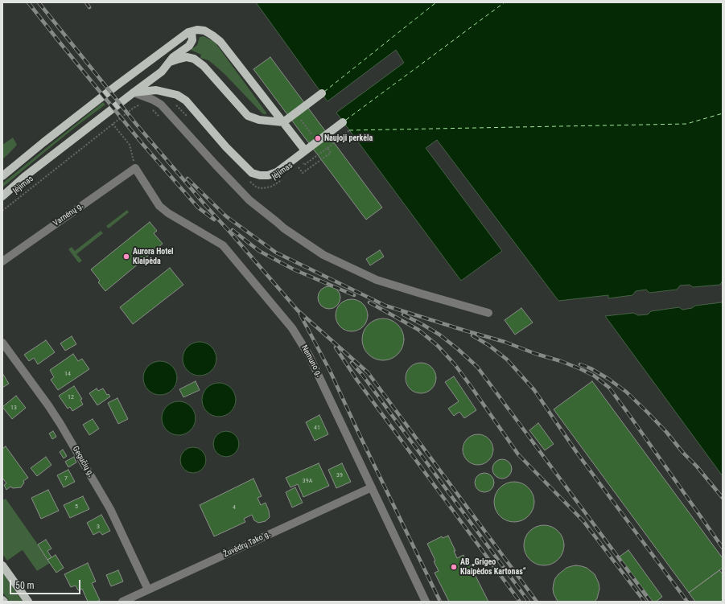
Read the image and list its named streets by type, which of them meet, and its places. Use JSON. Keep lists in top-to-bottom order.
{
  "streets": {
    "street": [
      "Varnėnų g.",
      "Nemuno g.",
      "Gegučių g.",
      "Žuvėdrų Tako g."
    ],
    "path": ["Įėjimas"]
  },
  "crossings": [
    ["Varnėnų g.", "Nemuno g."],
    ["Nemuno g.", "Žuvėdrų Tako g."],
    ["Gegučių g.", "Žuvėdrų Tako g."]
  ],
  "places": ["Naujoji perkėla", "Aurora Hotel Klaipėda", "AB „Grigeo Klaipėdos Kartonas“"],
  "house_numbers": [
    "14",
    "12",
    "13",
    "41",
    "39",
    "7",
    "39A",
    "5",
    "4",
    "3"
  ],
  "scale_bar": "50 m"
}
